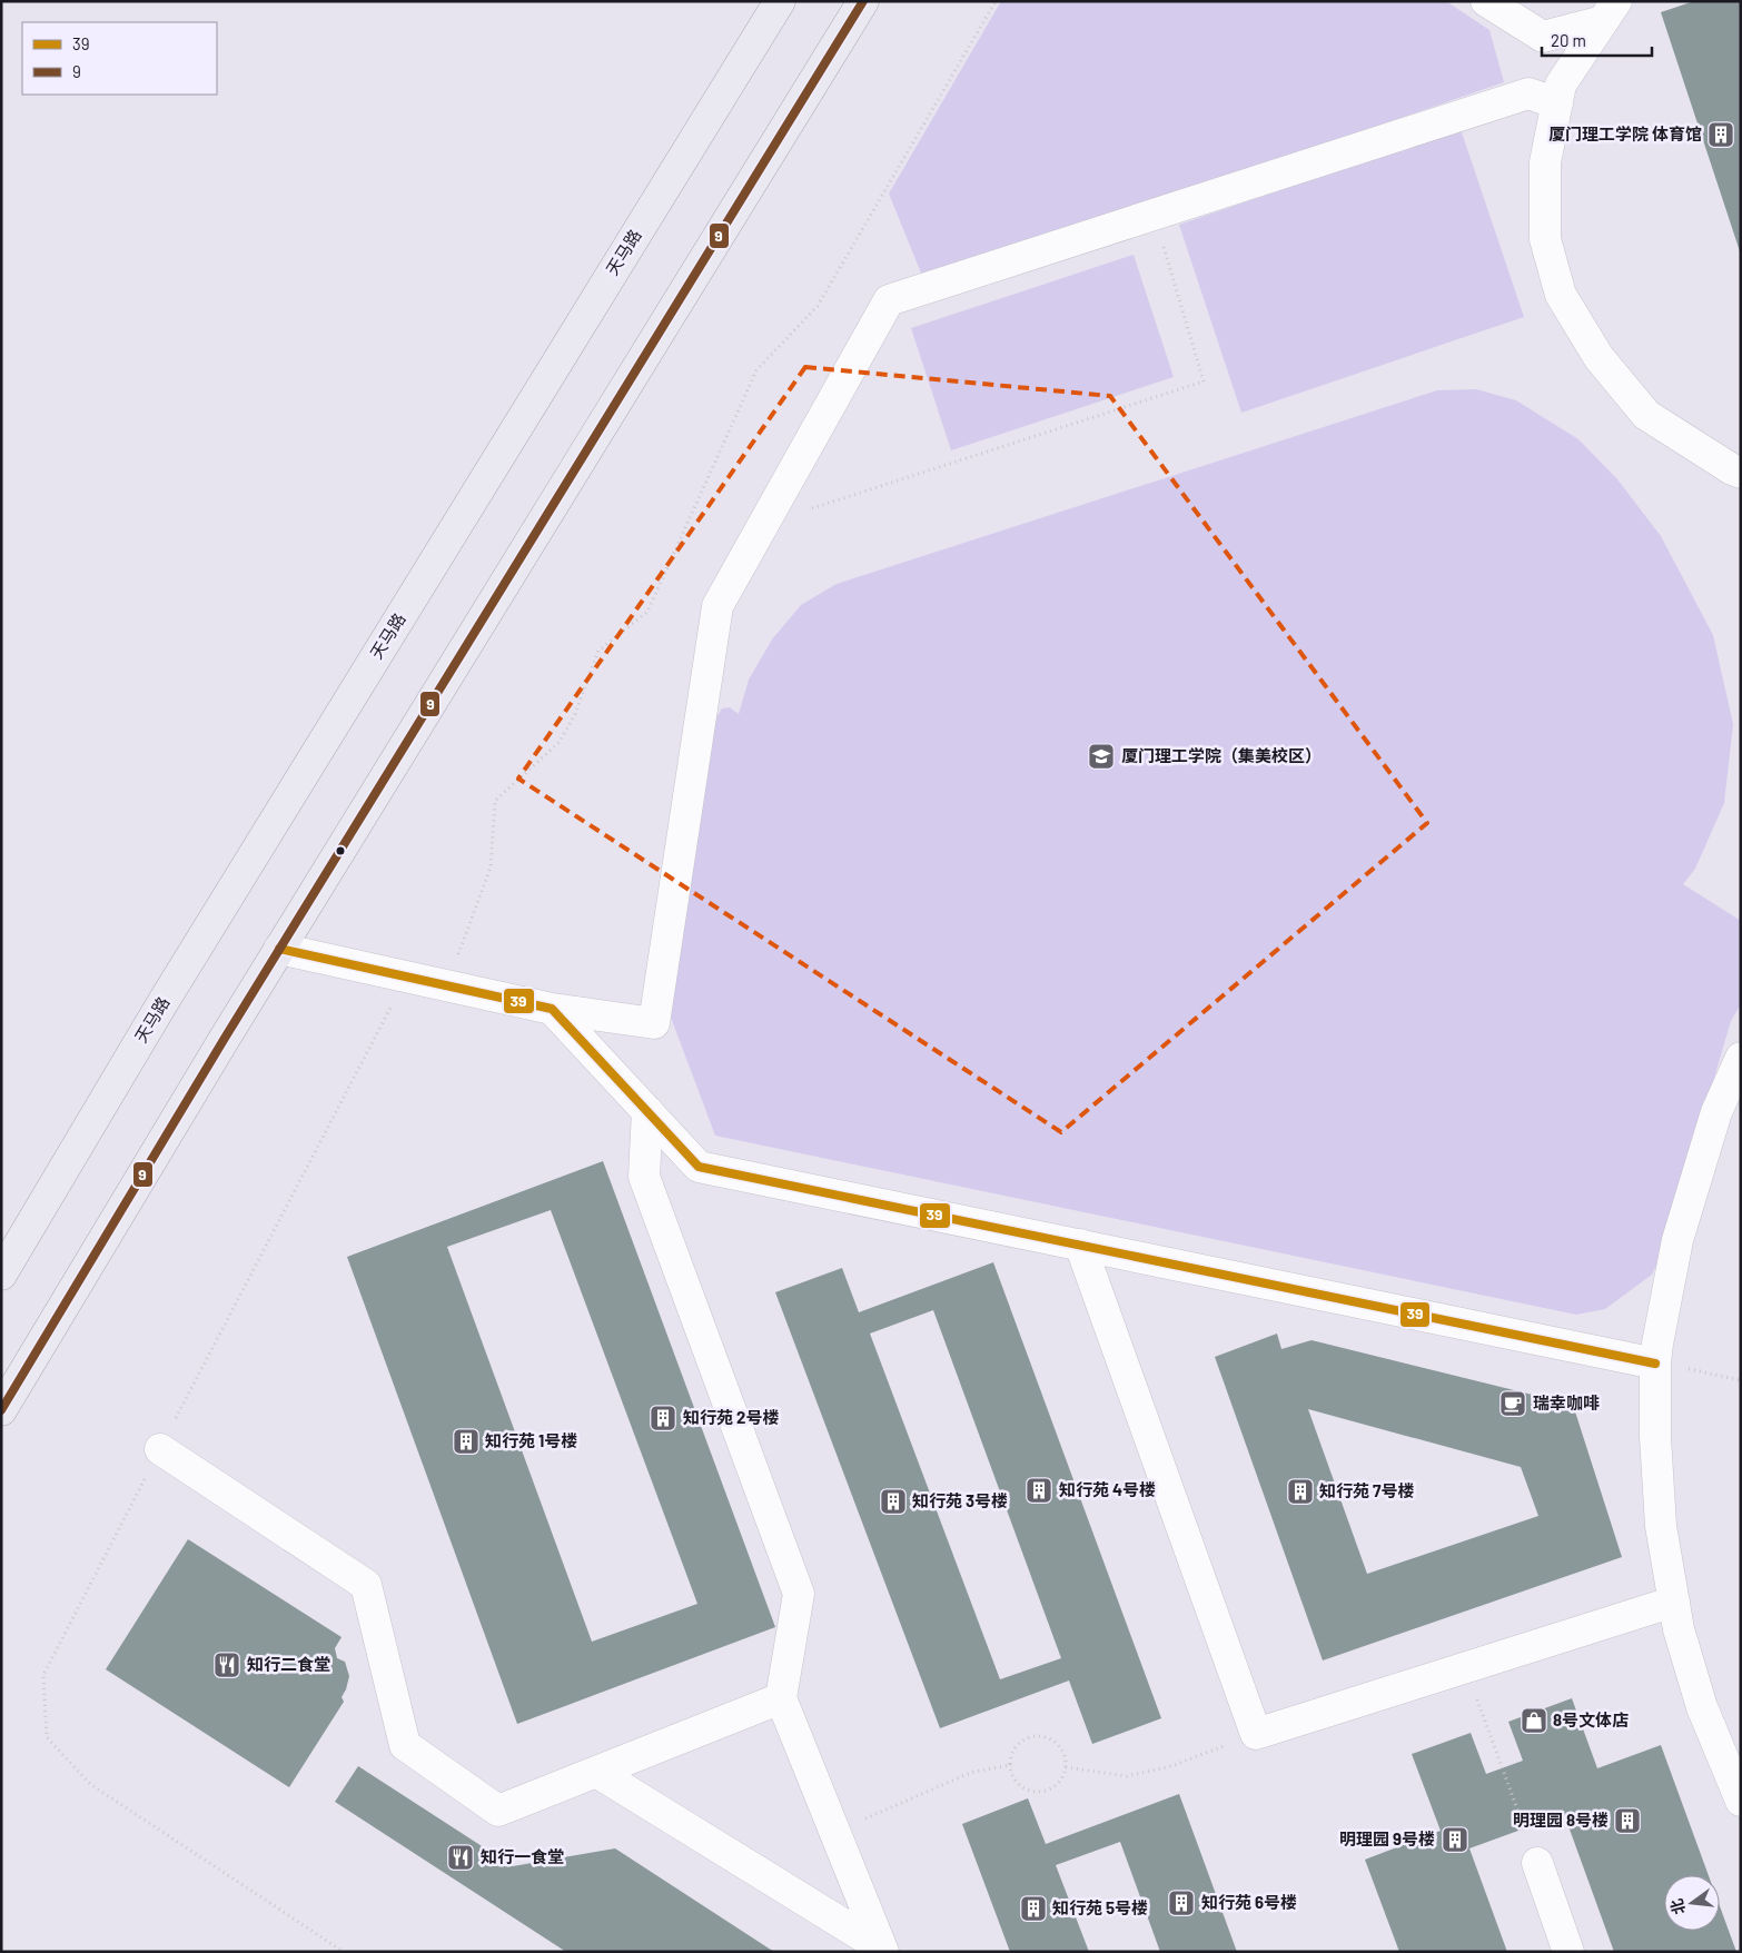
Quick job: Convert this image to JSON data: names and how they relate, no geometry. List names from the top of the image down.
{
  "streets": {
    "main road": ["天马路"]
  },
  "places": {
    "building": [
      "厦门理工学院 体育馆",
      "知行苑 2号楼",
      "知行苑 1号楼",
      "知行苑 4号楼",
      "知行苑 7号楼",
      "知行苑 3号楼",
      "明理园 8号楼",
      "明理园 9号楼",
      "知行苑 6号楼",
      "知行苑 5号楼"
    ],
    "school or university": ["厦门理工学院（集美校区）"],
    "cafe": ["瑞幸咖啡"],
    "restaurant": ["知行二食堂", "知行一食堂"],
    "shop": ["8号文体店"]
  },
  "lines": ["transit line 9", "transit line 39"],
  "legend": ["39", "9"],
  "scale_bar": "20 m",
  "north": "left"
}
